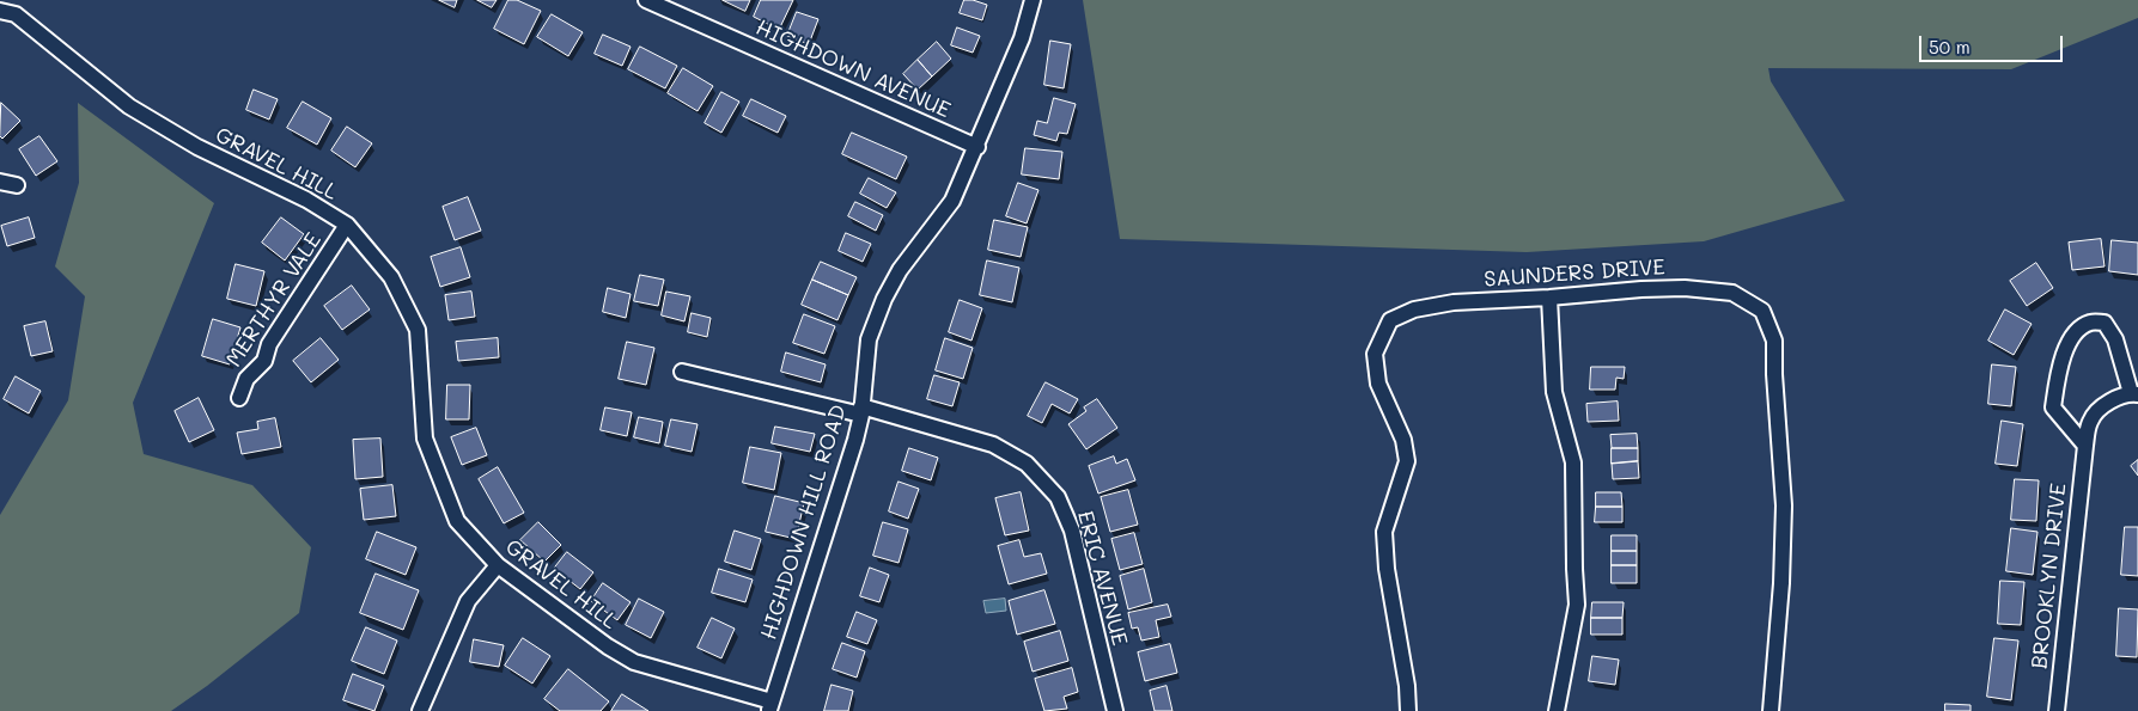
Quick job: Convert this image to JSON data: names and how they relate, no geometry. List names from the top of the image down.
{
  "streets": {
    "street": [
      "HIGHDOWN AVENUE",
      "GRAVEL HILL",
      "SAUNDERS DRIVE",
      "MERTHYR VALE",
      "HIGHDOWN HILL ROAD",
      "BROOKLYN DRIVE",
      "ERIC AVENUE"
    ]
  },
  "crossings": [
    ["HIGHDOWN AVENUE", "HIGHDOWN HILL ROAD"],
    ["GRAVEL HILL", "MERTHYR VALE"],
    ["GRAVEL HILL", "HIGHDOWN HILL ROAD"],
    ["HIGHDOWN HILL ROAD", "ERIC AVENUE"]
  ],
  "scale_bar": "50 m"
}
